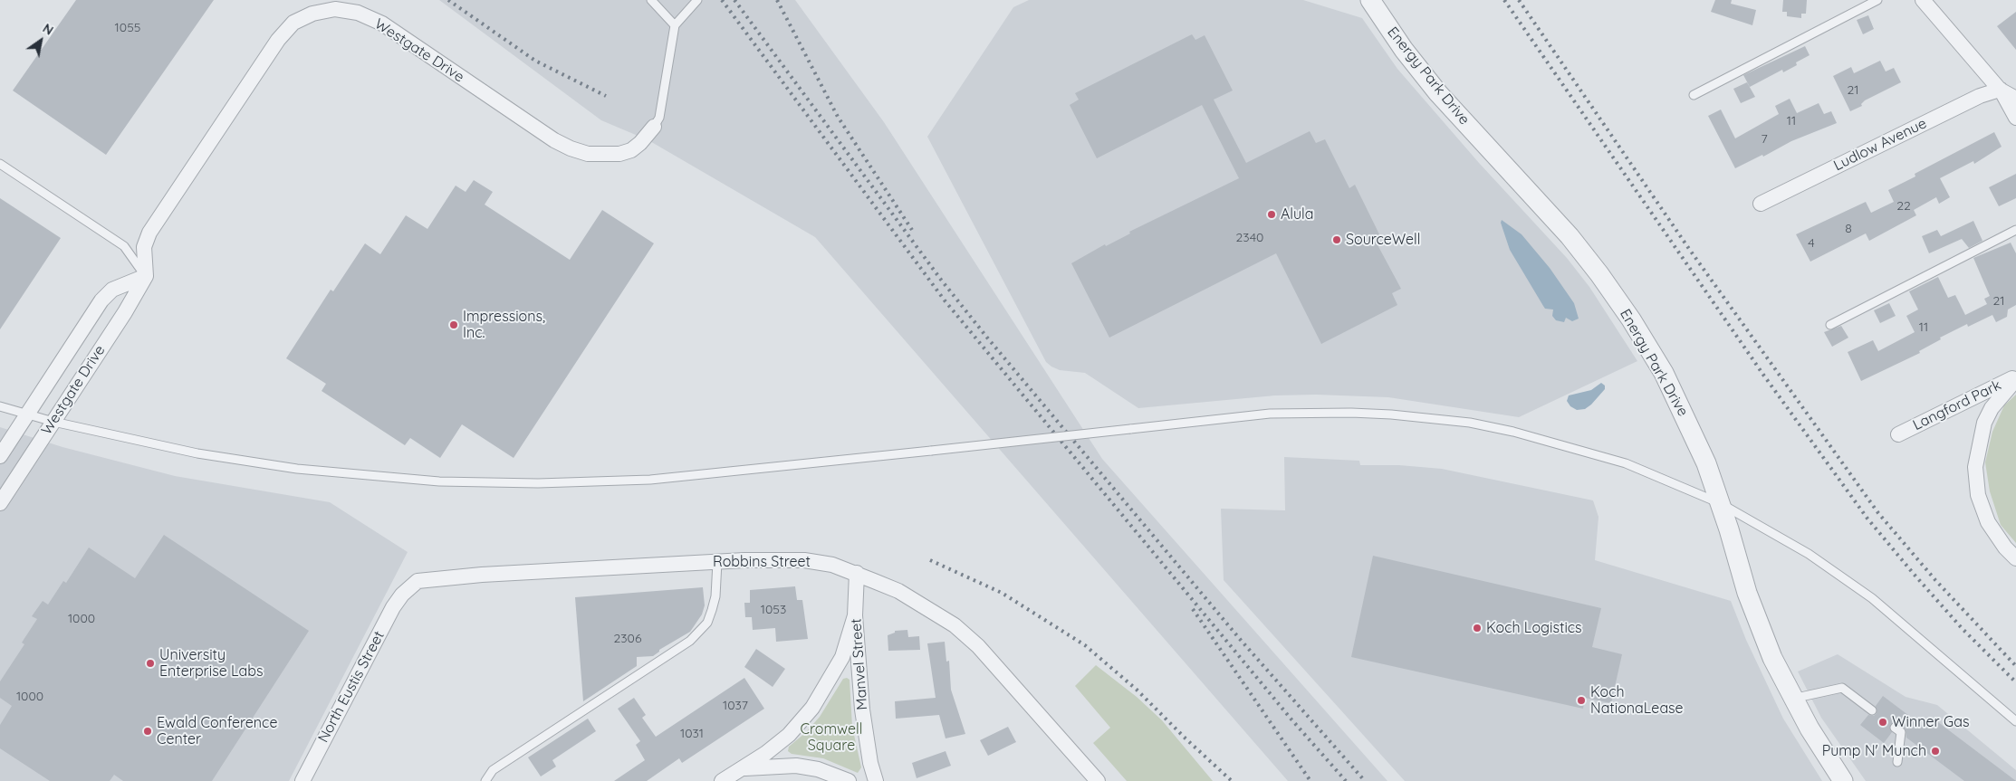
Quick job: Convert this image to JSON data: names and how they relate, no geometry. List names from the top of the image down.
{
  "streets": {
    "street": [
      "Westgate Drive",
      "Energy Park Drive",
      "Ludlow Avenue",
      "Langford Park",
      "Robbins Street",
      "Manvel Street",
      "North Eustis Street"
    ]
  },
  "crossings": [
    ["Robbins Street", "Manvel Street"],
    ["Robbins Street", "North Eustis Street"]
  ],
  "parks": ["Cromwell Square"],
  "places": [
    "Alula",
    "SourceWell",
    "Impressions, Inc.",
    "Koch Logistics",
    "University Enterprise Labs",
    "Koch NationaLease",
    "Winner Gas",
    "Ewald Conference Center",
    "Pump N' Munch"
  ],
  "house_numbers": [
    "1055",
    "21",
    "11",
    "7",
    "22",
    "8",
    "2340",
    "4",
    "21",
    "11",
    "1053",
    "1000",
    "2306",
    "1000",
    "1037",
    "1031"
  ],
  "north": "top right"
}
